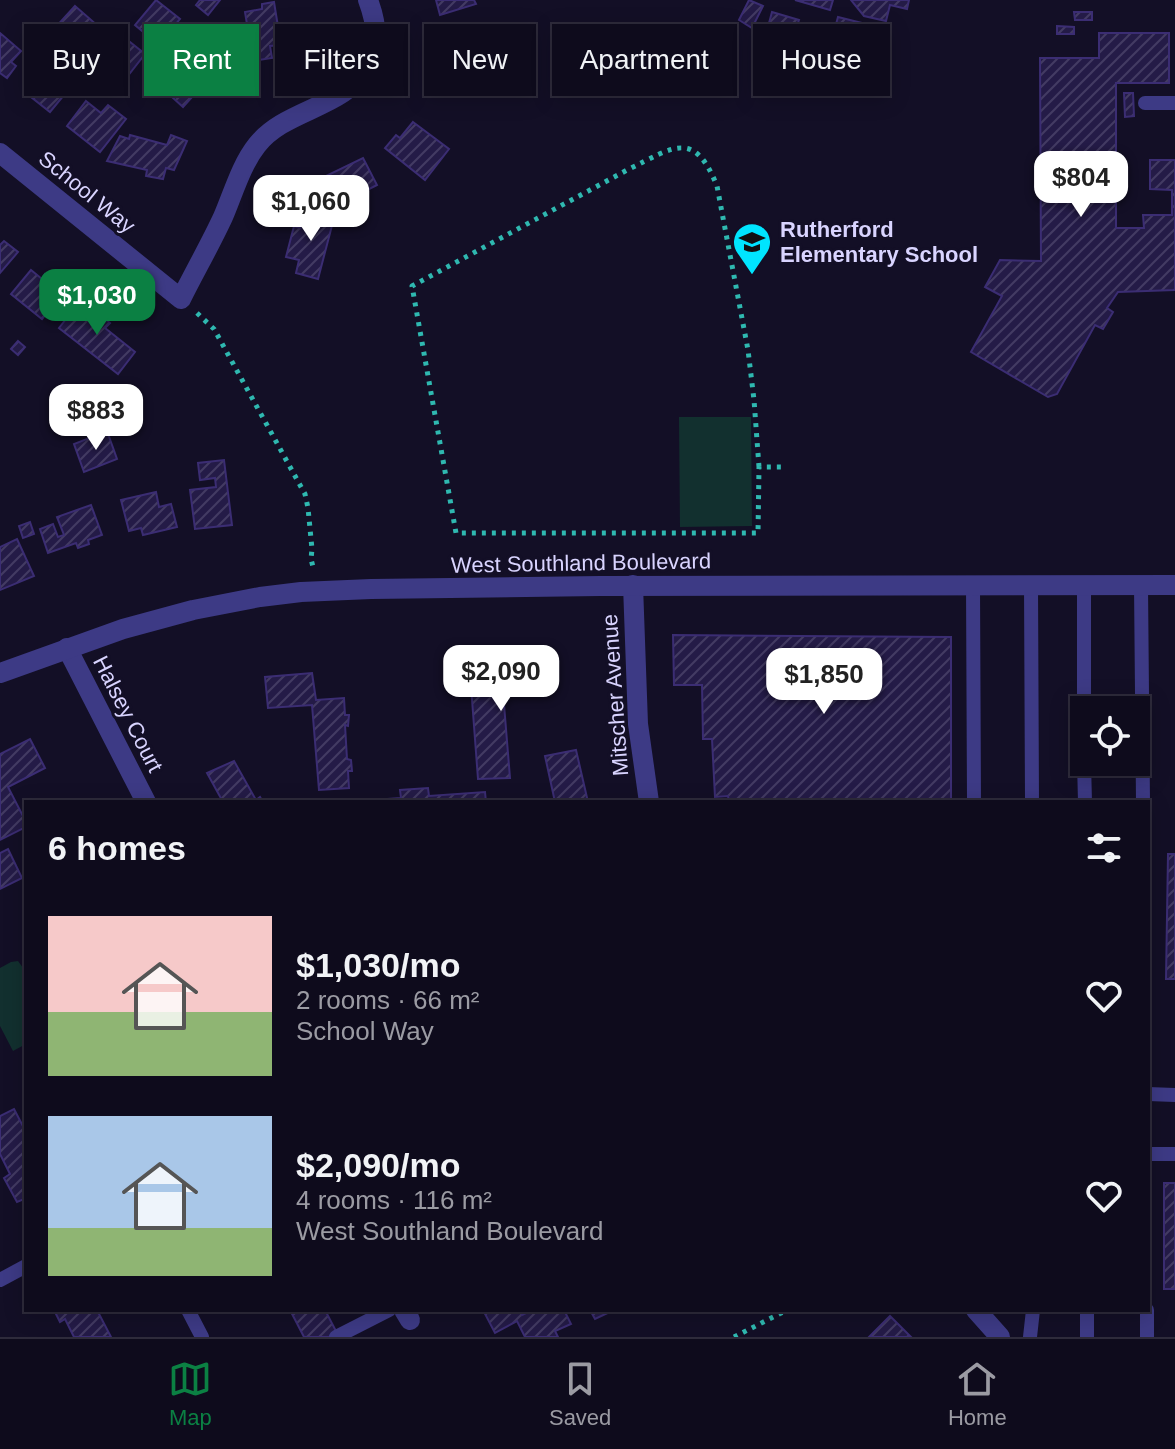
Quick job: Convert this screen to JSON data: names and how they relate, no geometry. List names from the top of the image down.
{
  "streets": {
    "street": [
      "School Way",
      "West Southland Boulevard",
      "Mitscher Avenue",
      "Halsey Court"
    ]
  },
  "crossings": [
    ["West Southland Boulevard", "Mitscher Avenue"],
    ["West Southland Boulevard", "Halsey Court"]
  ],
  "places": {
    "school or university": ["Rutherford Elementary School"]
  },
  "page": {
    "chip": [
      "Buy",
      "Rent",
      "Filters",
      "New",
      "Apartment",
      "House"
    ],
    "price": [
      "$804",
      "$1,060",
      "$1,030",
      "$883",
      "$2,090",
      "$1,850"
    ],
    "heading": "6 homes",
    "list": [
      {
        "name": "$1,030/mo",
        "note": "2 rooms · 66 m² · School Way"
      },
      {
        "name": "$2,090/mo",
        "note": "4 rooms · 116 m² · West Southland Boulevard"
      }
    ],
    "tabs": ["Map", "Saved", "Home"]
  }
}
